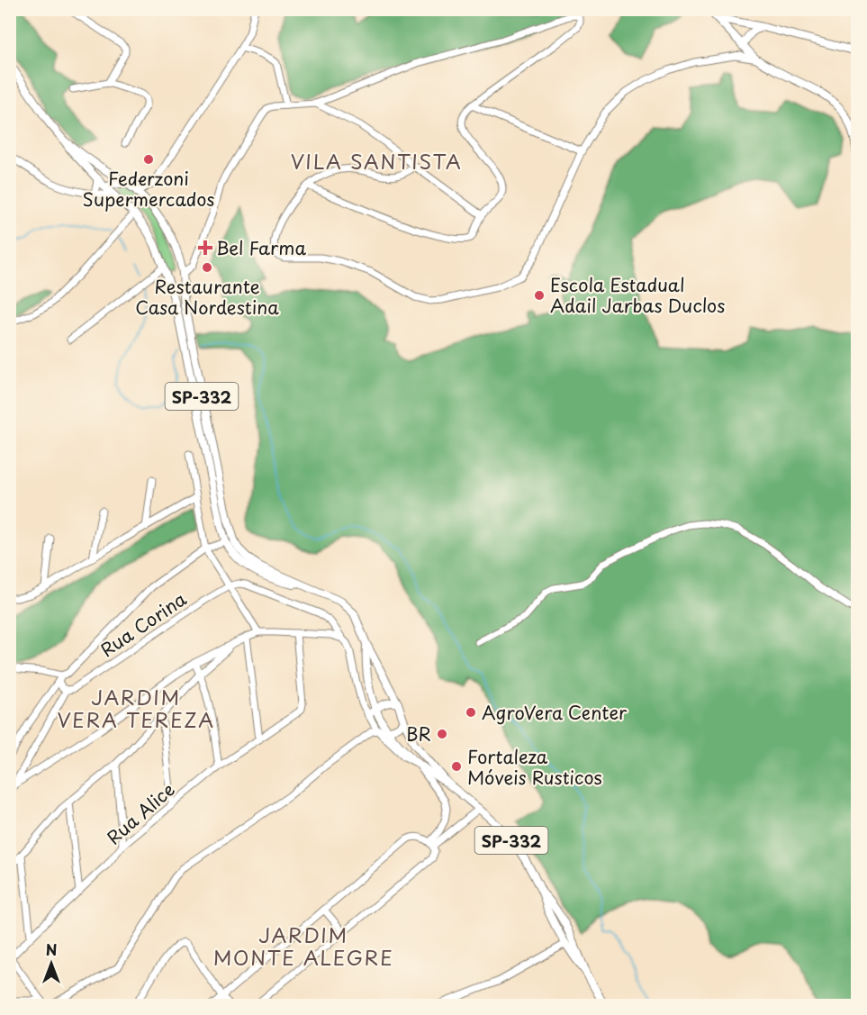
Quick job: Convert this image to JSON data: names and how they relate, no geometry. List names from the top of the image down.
{
  "streets": {
    "main road": ["SP-332"],
    "street": ["Rua Corina", "Rua Alice"]
  },
  "districts": ["VILA SANTISTA", "JARDIM VERA TEREZA", "JARDIM MONTE ALEGRE"],
  "places": {
    "other": [
      "Federzoni Supermercados",
      "Restaurante Casa Nordestina",
      "Escola Estadual Adail Jarbas Duclos",
      "AgroVera Center",
      "BR",
      "Fortaleza Móveis Rusticos"
    ],
    "health": ["Bel Farma"]
  },
  "north": "top"
}
